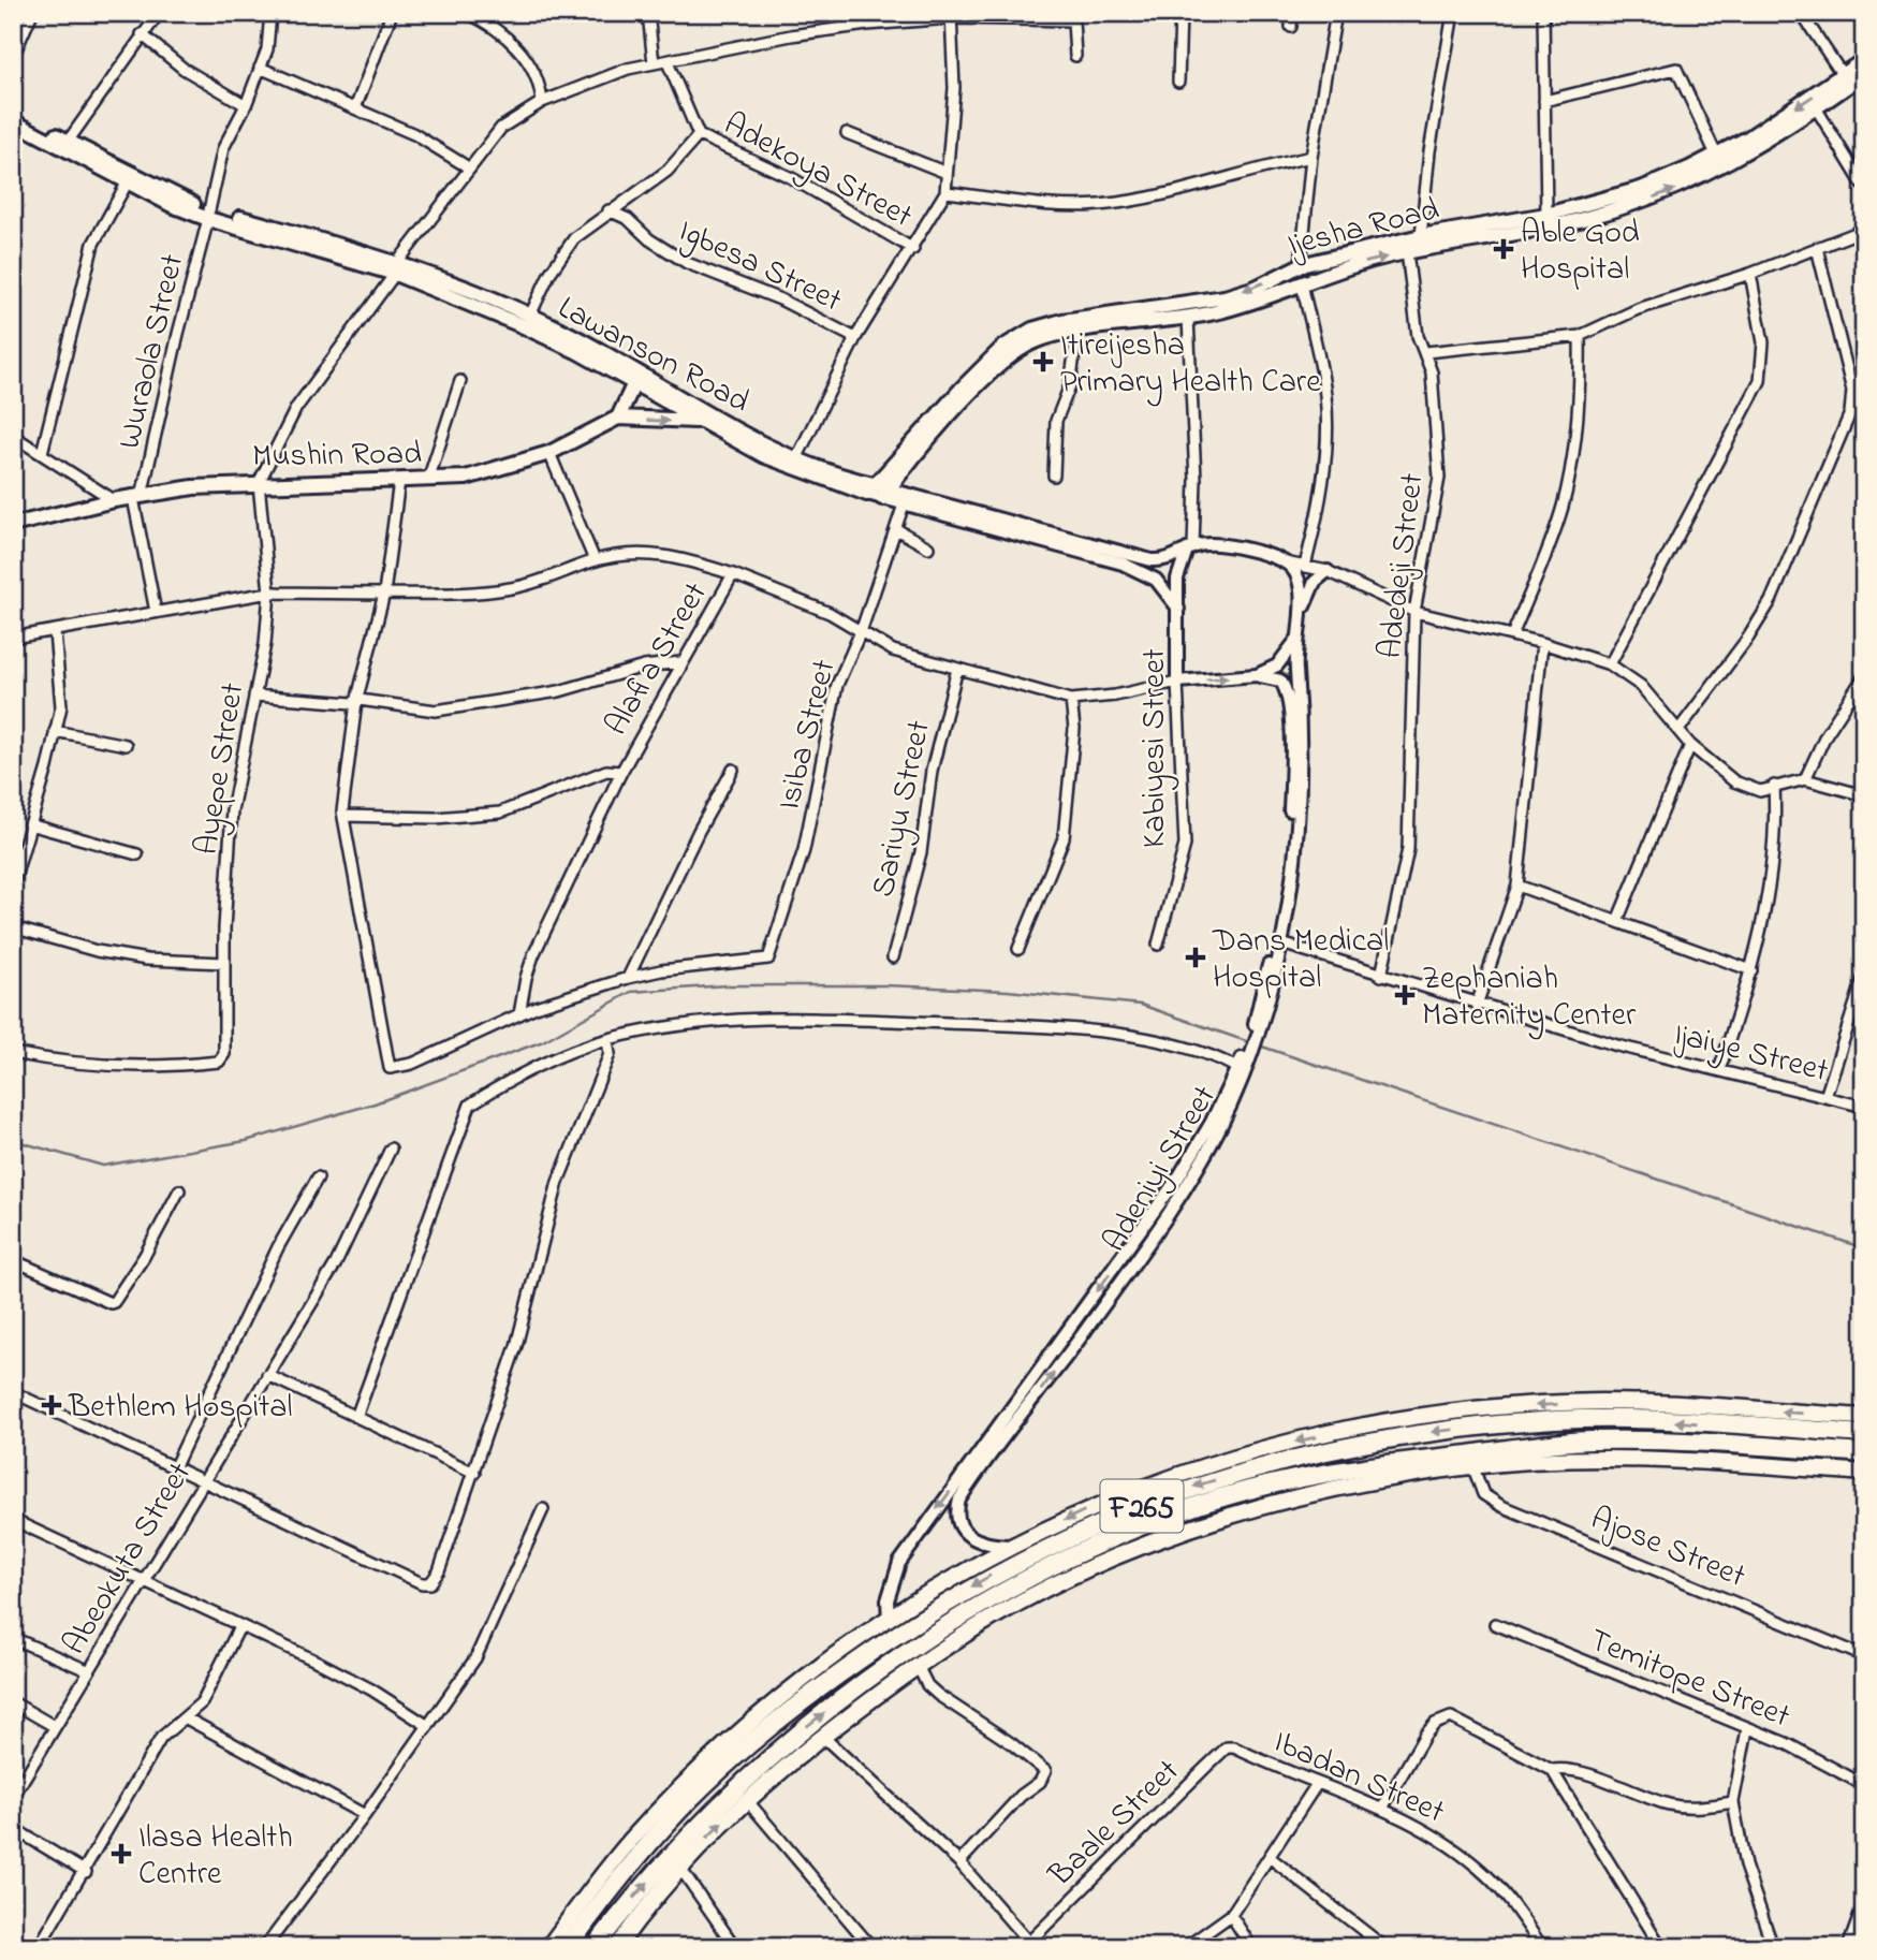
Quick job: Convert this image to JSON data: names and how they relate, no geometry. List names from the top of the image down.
{
  "streets": {
    "highway": ["F265"],
    "main road": ["Ijesha Road", "Lawanson Road", "Mushin Road"],
    "street": [
      "Adekoya Street",
      "Igbesa Street",
      "Wuraola Street",
      "Adedeji Street",
      "Alafia Street",
      "Isiba Street",
      "Kabiyesi Street",
      "Ayepe Street",
      "Sariyu Street",
      "Ijaiye Street",
      "Adeniyi Street",
      "Ajose Street",
      "Abeokuta Street",
      "Temitope Street",
      "Ibadan Street",
      "Baale Street"
    ]
  },
  "crossings": [
    ["Ijesha Road", "Lawanson Road"],
    ["Ijesha Road", "Adedeji Street"],
    ["Wuraola Street", "Lawanson Road"],
    ["Wuraola Street", "Mushin Road"],
    ["Lawanson Road", "Kabiyesi Street"],
    ["Lawanson Road", "Adeniyi Street"],
    ["Mushin Road", "Ayepe Street"],
    ["Adedeji Street", "Ijaiye Street"],
    ["Alafia Street", "Ayepe Street"],
    ["Kabiyesi Street", "Adeniyi Street"],
    ["Ijaiye Street", "Adeniyi Street"],
    ["Ibadan Street", "Baale Street"]
  ],
  "places": {
    "health": [
      "Able God Hospital",
      "Itireijesha Primary Health Care",
      "Dans Medical Hospital",
      "Zephaniah Maternity Center",
      "Bethlem Hospital",
      "Ilasa Health Centre"
    ]
  }
}
